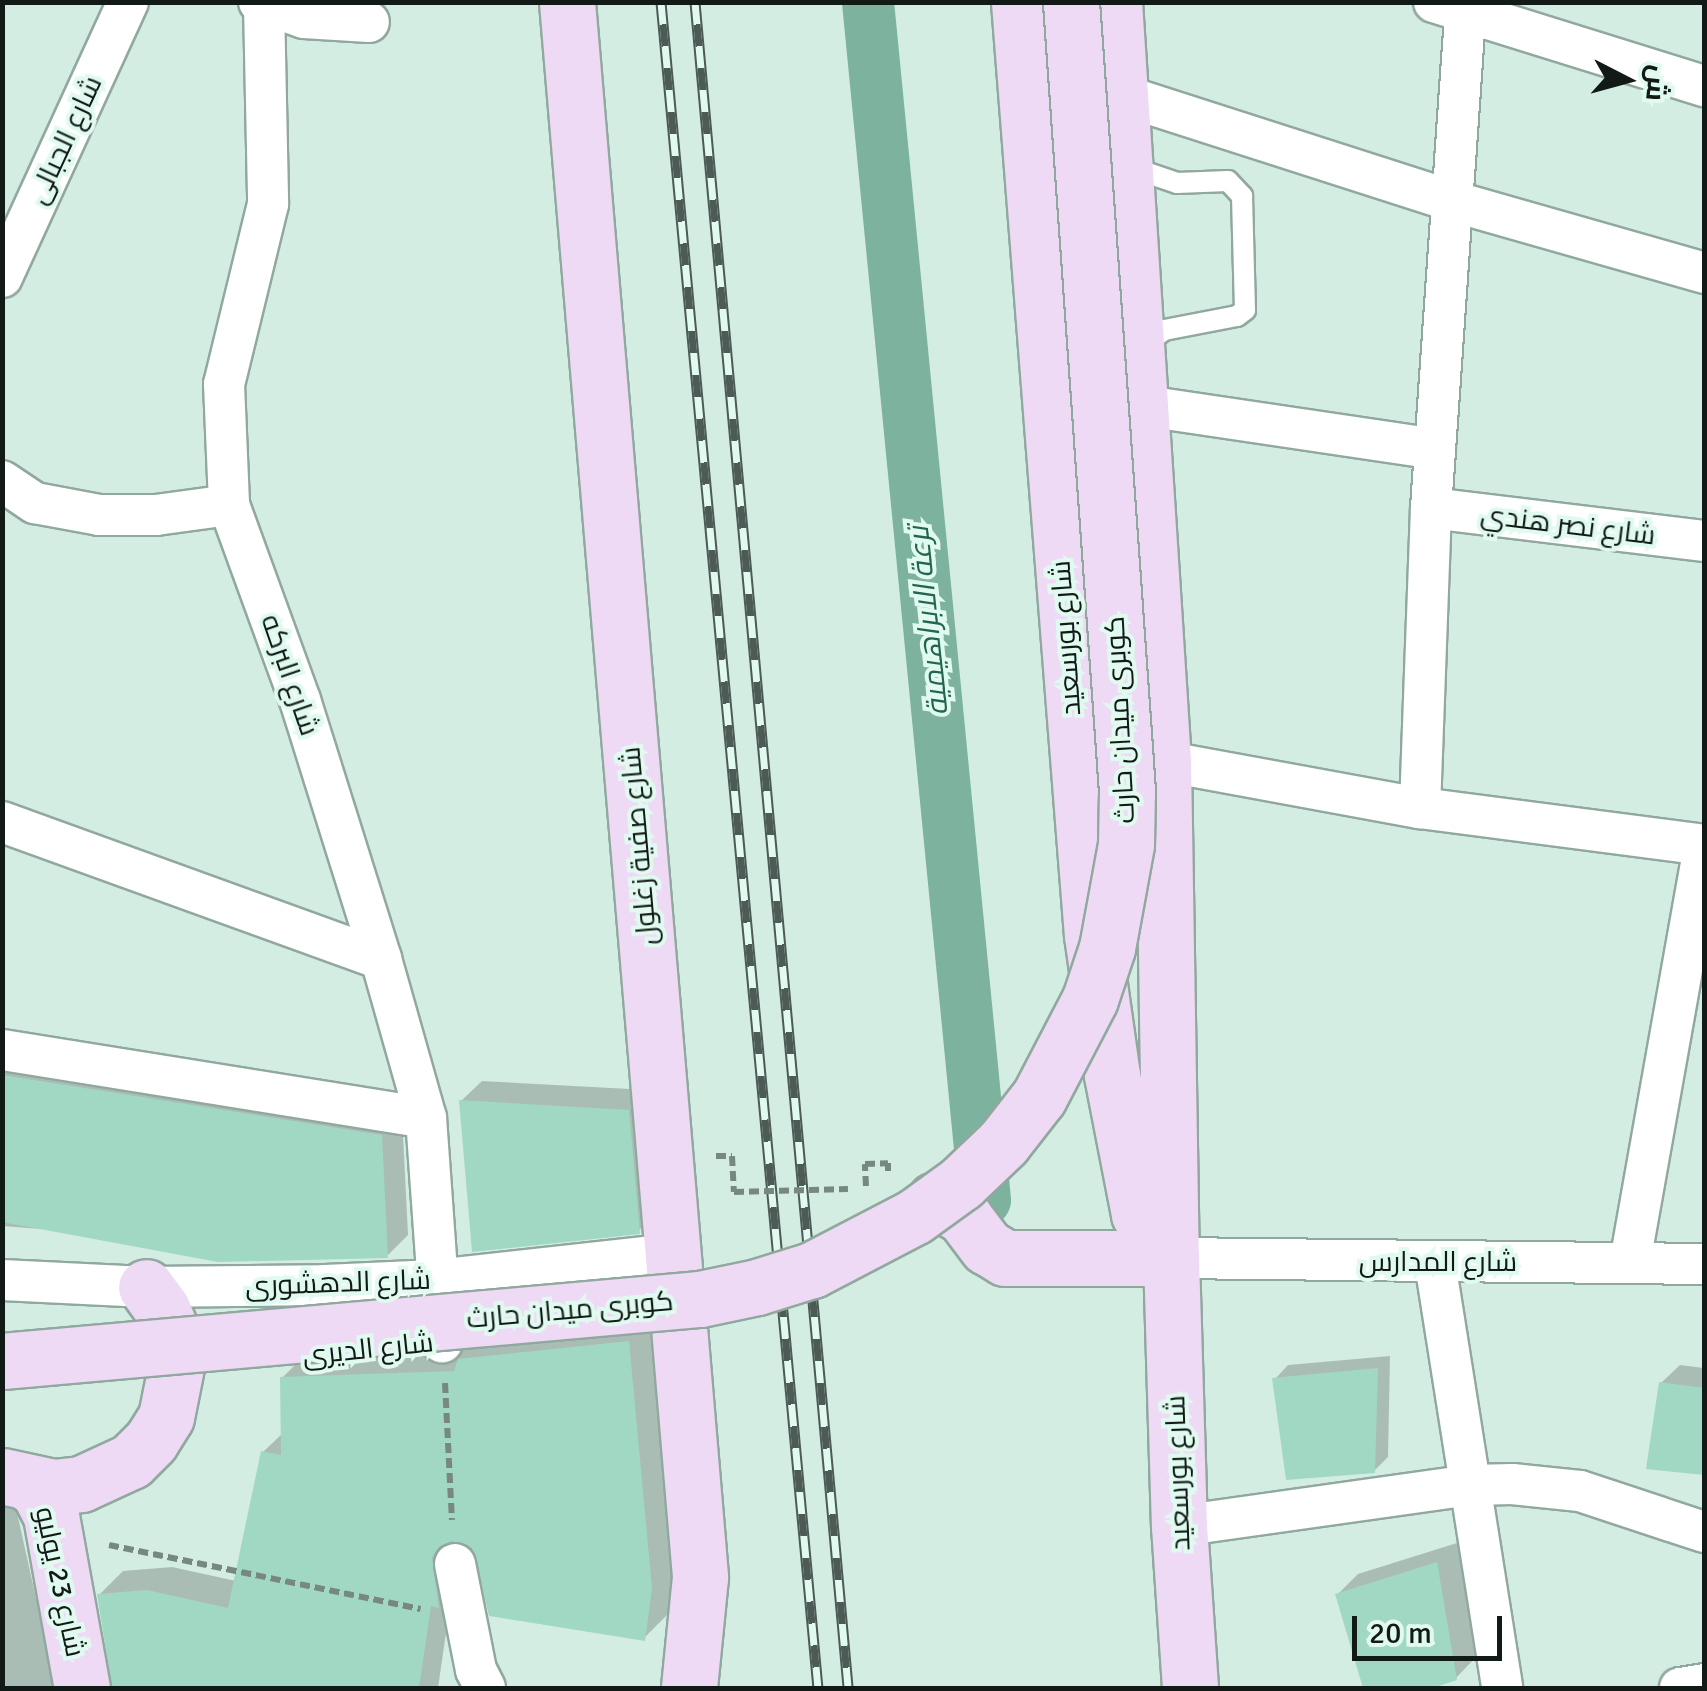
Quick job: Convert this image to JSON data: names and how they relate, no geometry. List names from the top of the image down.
{
  "streets": {
    "main road": [
      "شارع بورسعيد",
      "كوبرى ميدان حارث",
      "شارع صفية زغلول",
      "شارع 23 يوليو"
    ],
    "street": [
      "شارع الجبالى",
      "شارع نصر هندي",
      "شارع البركه",
      "شارع المدارس",
      "شارع الدهشورى",
      "شارع الديرى"
    ]
  },
  "crossings": [
    ["شارع بورسعيد", "شارع المدارس"],
    ["شارع البركه", "شارع الدهشورى"],
    ["شارع البركه", "شارع الديرى"],
    ["شارع صفية زغلول", "شارع الدهشورى"],
    ["شارع صفية زغلول", "شارع الديرى"]
  ],
  "water": ["ترعة الابراهيمية"],
  "scale_bar": "20 m",
  "north": "right"
}
